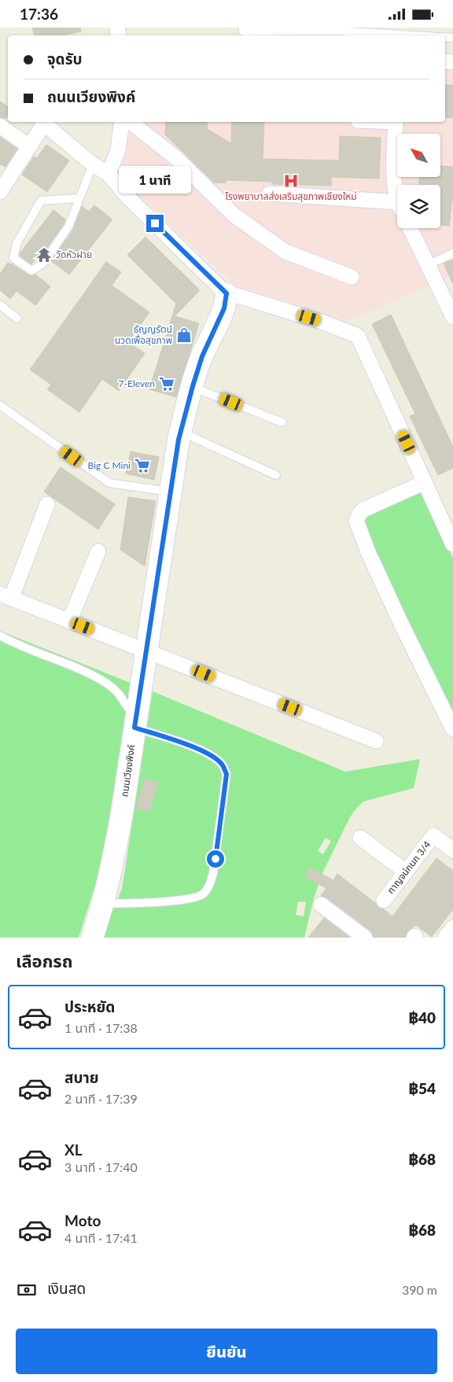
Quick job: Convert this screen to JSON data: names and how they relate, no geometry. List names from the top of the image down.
{
  "streets": {
    "street": ["ถนนเวียงพิงค์", "กาญจน์กนก 3/4"]
  },
  "places": {
    "hospital": ["โรงพยาบาลส่งเสริมสุขภาพเชียงใหม่"],
    "temple": ["วัดหัวฝาย"],
    "shop": ["ธัญญรัตน์ นวดเพื่อสุขภาพ"],
    "supermarket": ["7-Eleven", "Big C Mini"]
  },
  "north": "top left",
  "page": {
    "status": "17:36",
    "banner": ["จุดรับ", "ถนนเวียงพิงค์"],
    "bubble": "1 นาที",
    "heading": "เลือกรถ",
    "list": [
      {
        "name": "ประหยัด",
        "note": "1 นาที · 17:38",
        "value": "฿40"
      },
      {
        "name": "สบาย",
        "note": "2 นาที · 17:39",
        "value": "฿54"
      },
      {
        "name": "XL",
        "note": "3 นาที · 17:40",
        "value": "฿68"
      },
      {
        "name": "Moto",
        "note": "4 นาที · 17:41",
        "value": "฿68"
      }
    ],
    "pay": ["เงินสด", "390 m"],
    "buttons": "ยืนยัน"
  }
}
